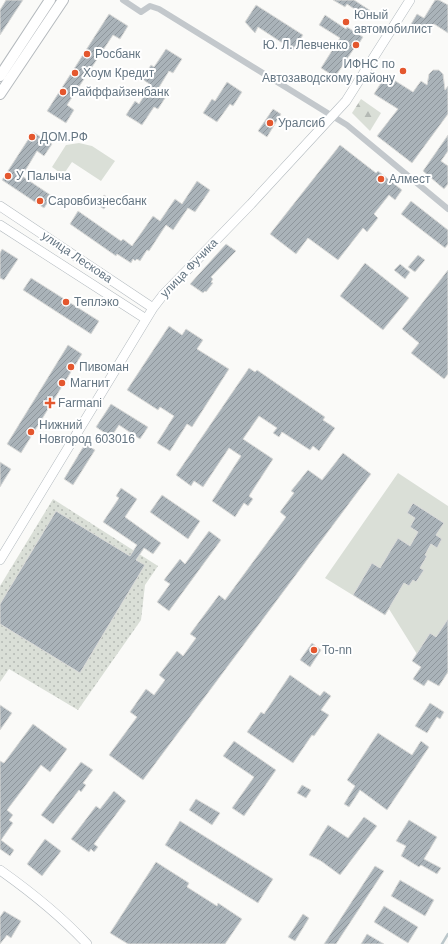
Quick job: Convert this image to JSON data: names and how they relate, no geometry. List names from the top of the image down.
{
  "streets": {
    "street": ["улица Лескова", "улица Фучика"]
  },
  "crossings": [
    ["улица Лескова", "улица Фучика"]
  ],
  "places": {
    "other": [
      "Юный автомобилист",
      "Ю. Л. Левченко",
      "Росбанк",
      "ИФНС по Автозаводскому району",
      "Хоум Кредит",
      "Райффайзенбанк",
      "Уралсиб",
      "ДОМ.РФ",
      "У Палыча",
      "Алмест",
      "Саровбизнесбанк",
      "Теплэко",
      "Пивоман",
      "Магнит",
      "Нижний Новгород 603016",
      "To-nn"
    ],
    "health": ["Farmani"]
  }
}
